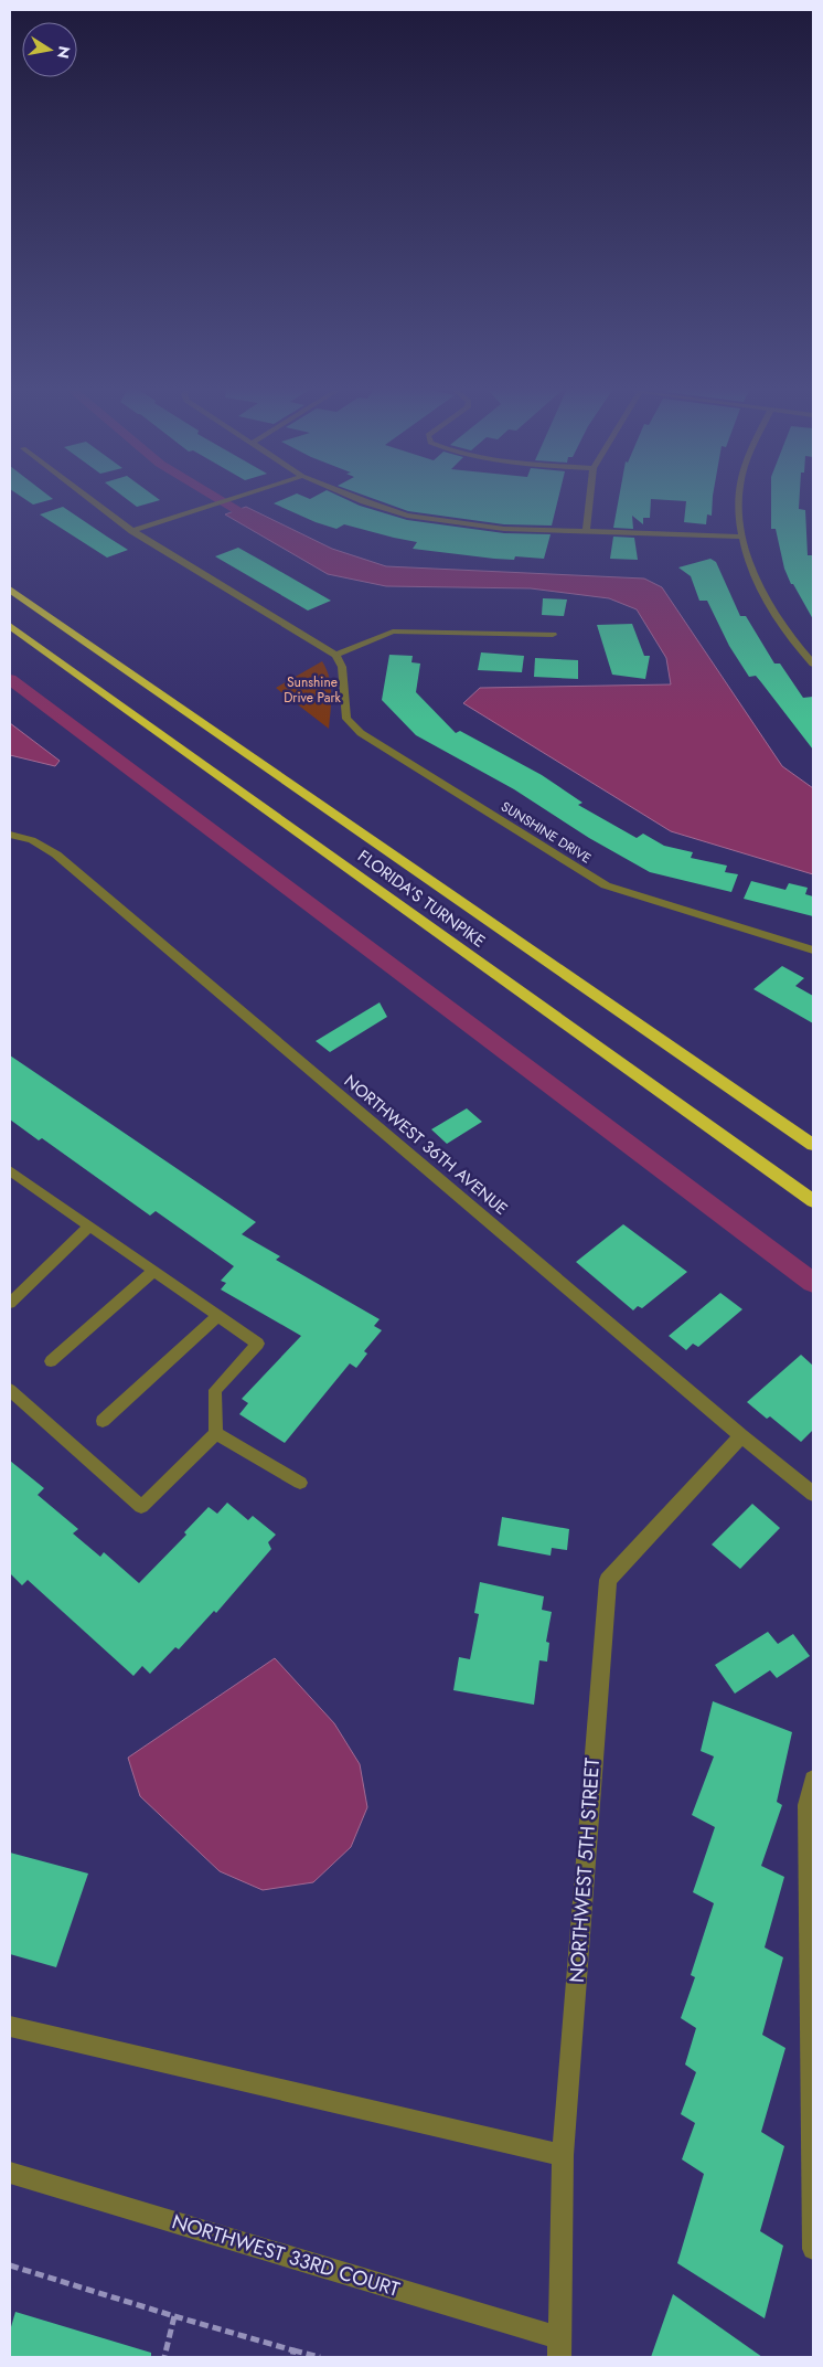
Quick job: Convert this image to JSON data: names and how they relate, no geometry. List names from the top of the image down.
{
  "streets": {
    "highway": ["FLORIDA'S TURNPIKE"],
    "street": [
      "SUNSHINE DRIVE",
      "NORTHWEST 36TH AVENUE",
      "NORTHWEST 5TH STREET",
      "NORTHWEST 33RD COURT"
    ]
  },
  "crossings": [
    ["NORTHWEST 36TH AVENUE", "NORTHWEST 5TH STREET"],
    ["NORTHWEST 5TH STREET", "NORTHWEST 33RD COURT"]
  ],
  "parks": ["Sunshine Drive Park"],
  "north": "right"
}
